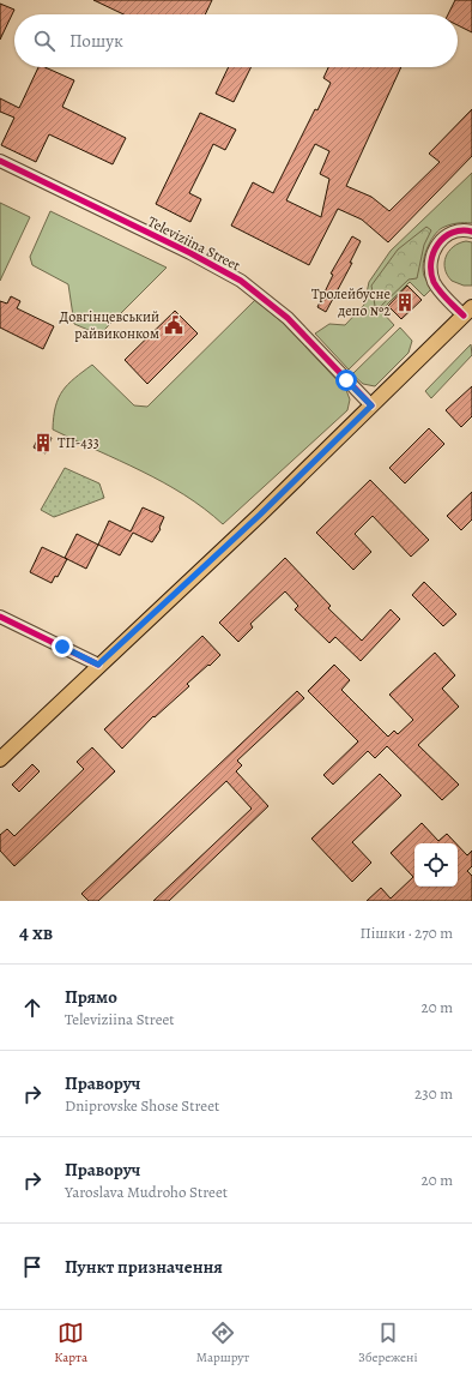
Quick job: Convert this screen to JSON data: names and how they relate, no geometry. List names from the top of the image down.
{
  "streets": {
    "street": ["Televiziina Street"]
  },
  "places": {
    "building": ["Тролейбусне депо №2", "ТП-433"],
    "public building": ["Довгінцевський райвиконком"]
  },
  "page": {
    "search": "Пошук",
    "heading": ["4 хв", "Пішки · 270 m"],
    "list": [
      ["Прямо", "Televiziina Street", "20 m"],
      ["Праворуч", "Dniprovske Shose Street", "230 m"],
      ["Праворуч", "Yaroslava Mudroho Street", "20 m"],
      "Пункт призначення"
    ],
    "nav": ["Карта", "Маршрут", "Збережені"]
  }
}
